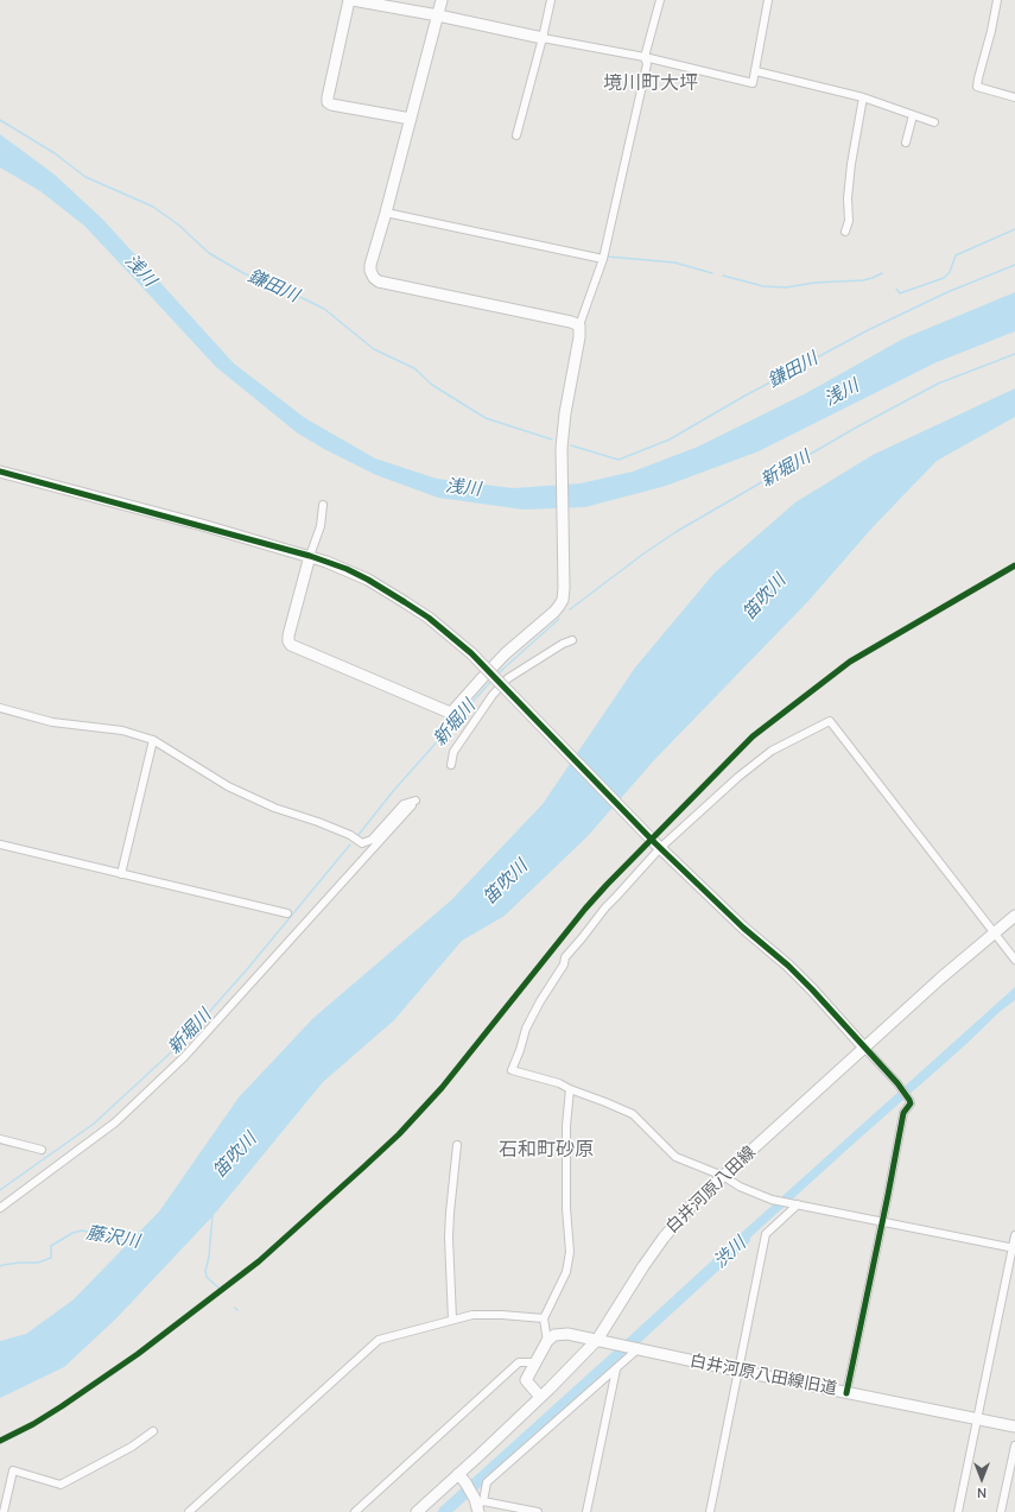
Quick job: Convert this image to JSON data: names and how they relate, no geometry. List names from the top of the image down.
{
  "streets": {
    "street": ["白井河原八田線", "白井河原八田線旧道"]
  },
  "crossings": [
    ["白井河原八田線", "白井河原八田線旧道"]
  ],
  "districts": ["境川町大坪", "石和町砂原"],
  "water": [
    "浅川",
    "鎌田川",
    "新堀川",
    "笛吹川",
    "藤沢川",
    "渋川"
  ],
  "north": "bottom"
}
